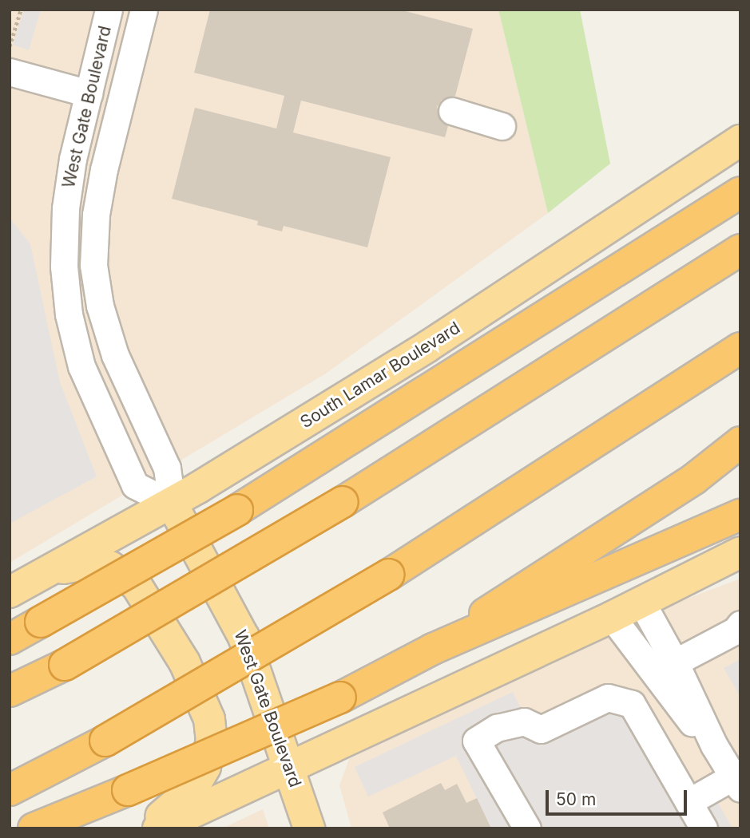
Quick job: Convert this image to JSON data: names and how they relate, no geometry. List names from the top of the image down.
{
  "streets": {
    "main road": ["West Gate Boulevard", "South Lamar Boulevard"]
  },
  "crossings": [
    ["West Gate Boulevard", "South Lamar Boulevard"]
  ],
  "scale_bar": "50 m"
}
